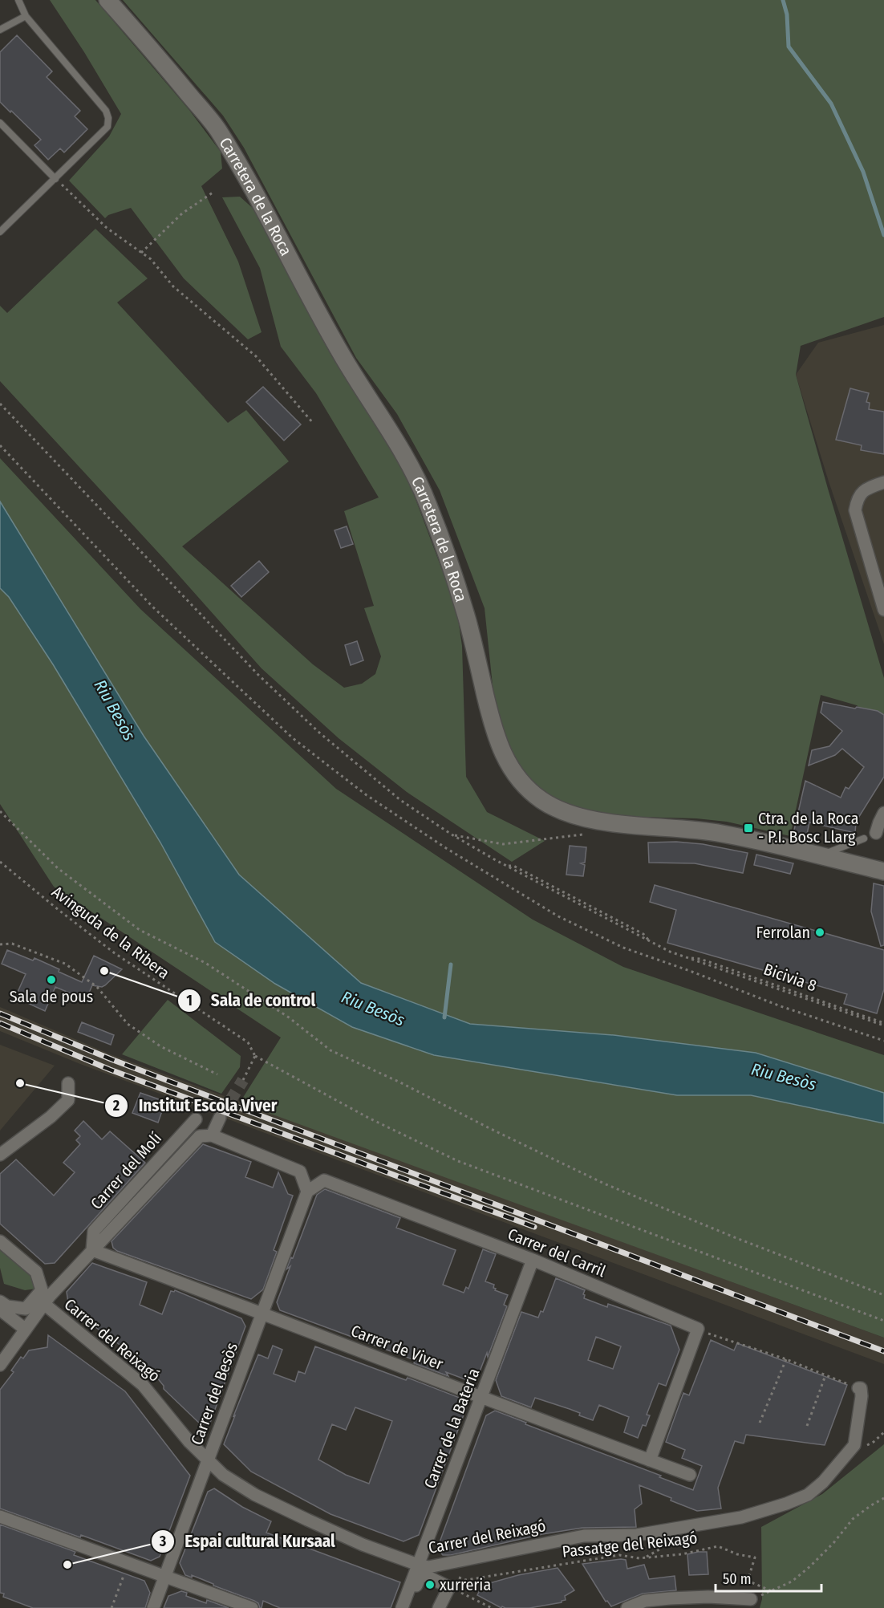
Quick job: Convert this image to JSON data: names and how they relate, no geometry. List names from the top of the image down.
{
  "streets": {
    "street": [
      "Carretera de la Roca",
      "Carrer del Molí",
      "Carrer del Carril",
      "Carrer del Reixagó",
      "Carrer de Viver",
      "Carrer del Besòs",
      "Carrer de la Bateria"
    ],
    "path": ["Avinguda de la Ribera", "Passatge del Reixagó"]
  },
  "crossings": [
    ["Carrer del Molí", "Carrer del Reixagó"],
    ["Carrer del Molí", "Carrer de Viver"],
    ["Carrer del Carril", "Carrer del Besòs"],
    ["Carrer del Carril", "Carrer de la Bateria"],
    ["Carrer del Reixagó", "Carrer del Besòs"],
    ["Carrer del Reixagó", "Carrer de la Bateria"],
    ["Carrer de Viver", "Carrer del Besòs"],
    ["Carrer de Viver", "Carrer de la Bateria"]
  ],
  "water": ["Riu Besòs"],
  "places": {
    "transit": ["Ctra. de la Roca - P.I. Bosc Llarg"],
    "other": [
      "Ferrolan",
      "Sala de control",
      "Sala de pous",
      "Institut Escola Viver",
      "Espai cultural Kursaal",
      "xurreria"
    ]
  },
  "scale_bar": "50 m"
}
